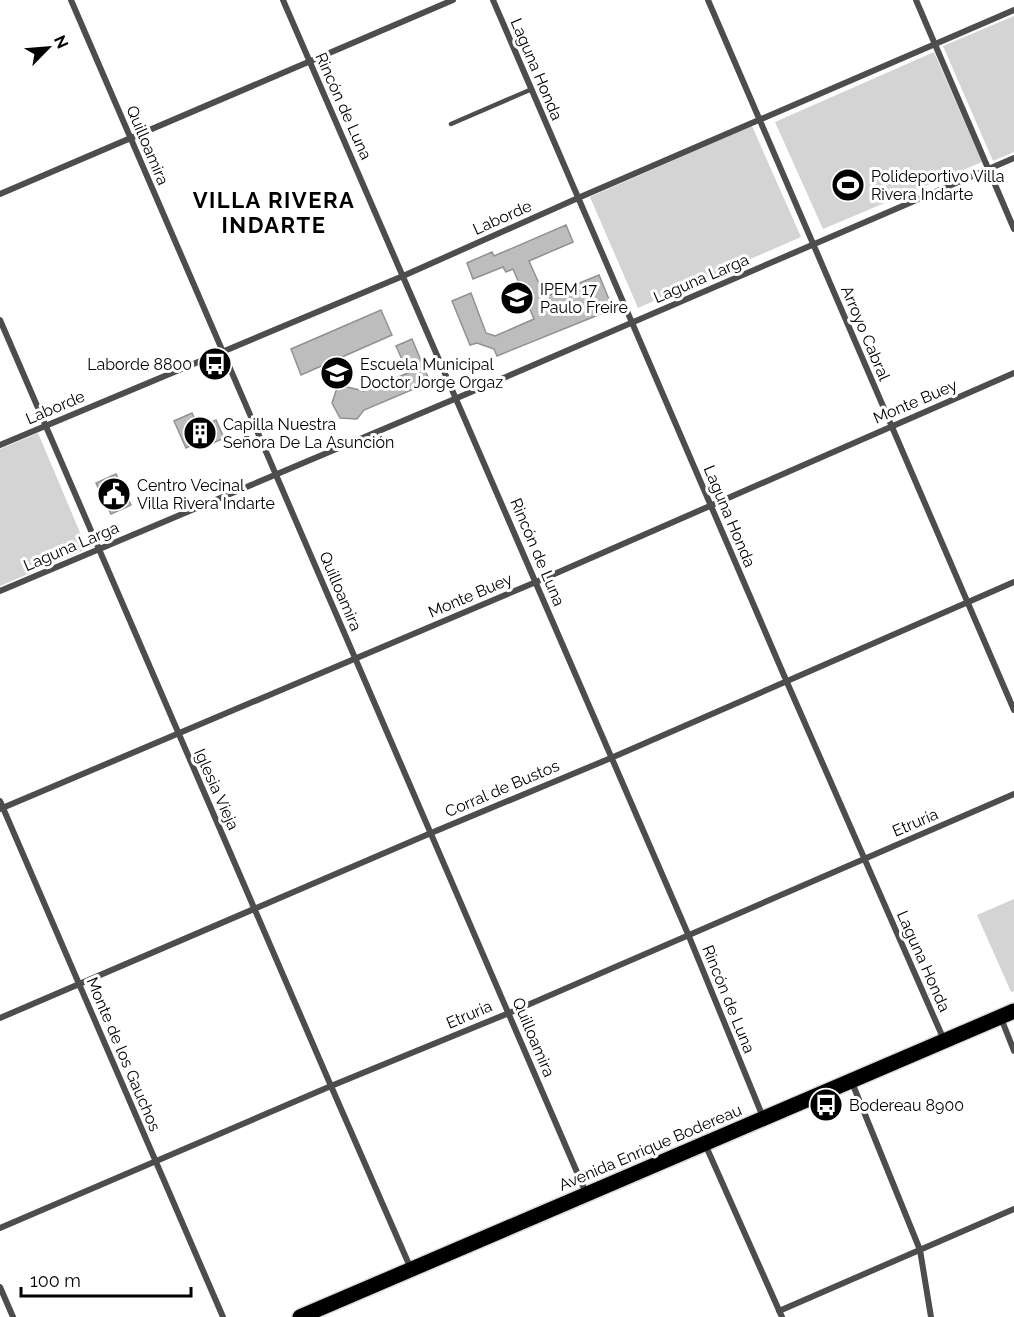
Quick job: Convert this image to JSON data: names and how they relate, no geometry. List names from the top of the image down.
{
  "streets": {
    "main road": ["Avenida Enrique Bodereau"],
    "street": [
      "Laguna Honda",
      "Rincón de Luna",
      "Quilloamira",
      "Laborde",
      "Laguna Larga",
      "Arroyo Cabral",
      "Monte Buey",
      "Corral de Bustos",
      "Iglesia Vieja",
      "Etruria",
      "Monte de los Gauchos"
    ]
  },
  "crossings": [
    ["Laguna Honda", "Laborde"],
    ["Laguna Honda", "Laguna Larga"],
    ["Laguna Honda", "Monte Buey"],
    ["Laguna Honda", "Corral de Bustos"],
    ["Laguna Honda", "Etruria"],
    ["Laguna Honda", "Avenida Enrique Bodereau"],
    ["Rincón de Luna", "Laborde"],
    ["Rincón de Luna", "Laguna Larga"],
    ["Rincón de Luna", "Monte Buey"],
    ["Rincón de Luna", "Corral de Bustos"],
    ["Rincón de Luna", "Etruria"],
    ["Rincón de Luna", "Avenida Enrique Bodereau"],
    ["Quilloamira", "Laborde"],
    ["Quilloamira", "Laguna Larga"],
    ["Quilloamira", "Monte Buey"],
    ["Quilloamira", "Corral de Bustos"],
    ["Quilloamira", "Etruria"],
    ["Quilloamira", "Avenida Enrique Bodereau"],
    ["Laborde", "Arroyo Cabral"],
    ["Laborde", "Iglesia Vieja"],
    ["Laguna Larga", "Arroyo Cabral"],
    ["Laguna Larga", "Iglesia Vieja"],
    ["Arroyo Cabral", "Monte Buey"],
    ["Arroyo Cabral", "Corral de Bustos"],
    ["Monte Buey", "Iglesia Vieja"],
    ["Monte Buey", "Monte de los Gauchos"],
    ["Corral de Bustos", "Iglesia Vieja"],
    ["Corral de Bustos", "Monte de los Gauchos"],
    ["Iglesia Vieja", "Etruria"],
    ["Iglesia Vieja", "Avenida Enrique Bodereau"],
    ["Etruria", "Monte de los Gauchos"]
  ],
  "districts": ["VILLA RIVERA INDARTE"],
  "places": {
    "sports": ["Polideportivo Villa Rivera Indarte"],
    "school or university": ["IPEM 17 Paulo Freire", "Escuela Municipal Doctor Jorge Orgaz"],
    "bus stop": ["Laborde 8800", "Bodereau 8900"],
    "building": ["Capilla Nuestra Señora De La Asunción"],
    "public building": ["Centro Vecinal Villa Rivera Indarte"]
  },
  "scale_bar": "100 m",
  "north": "top right"
}
